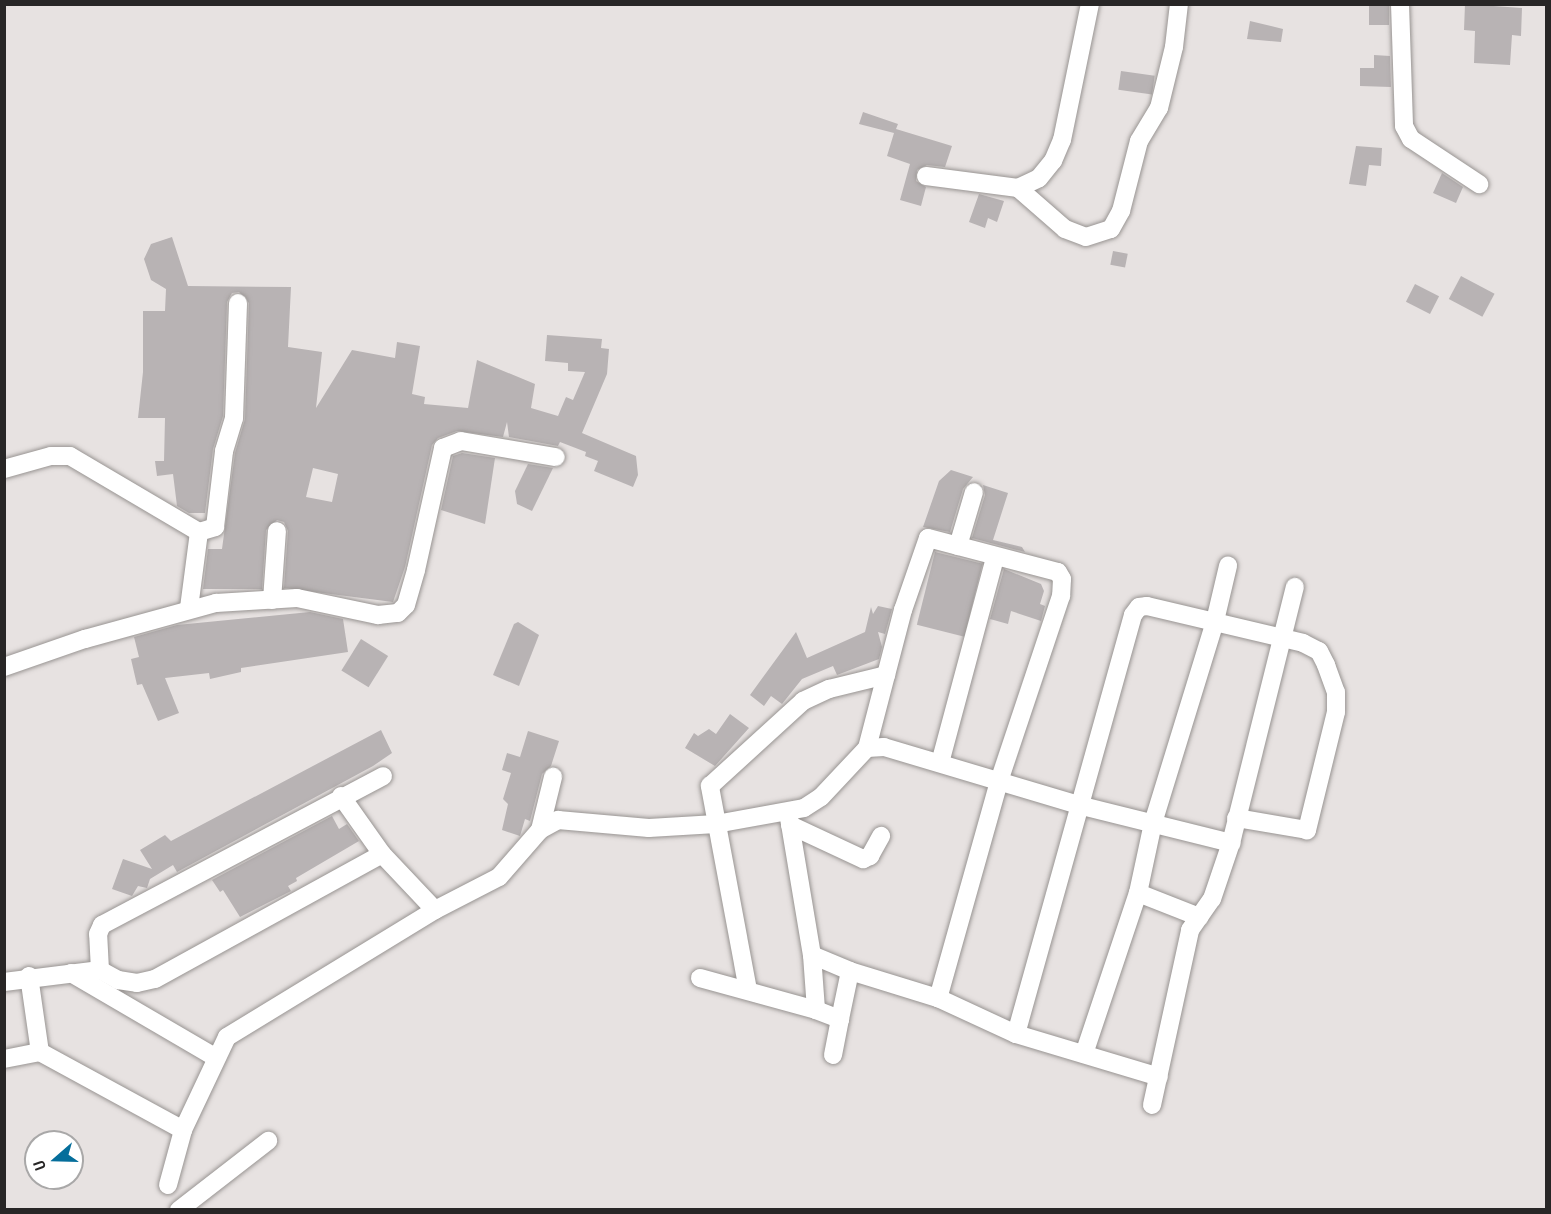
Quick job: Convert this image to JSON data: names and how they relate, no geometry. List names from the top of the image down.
{
  "north": "left"
}
